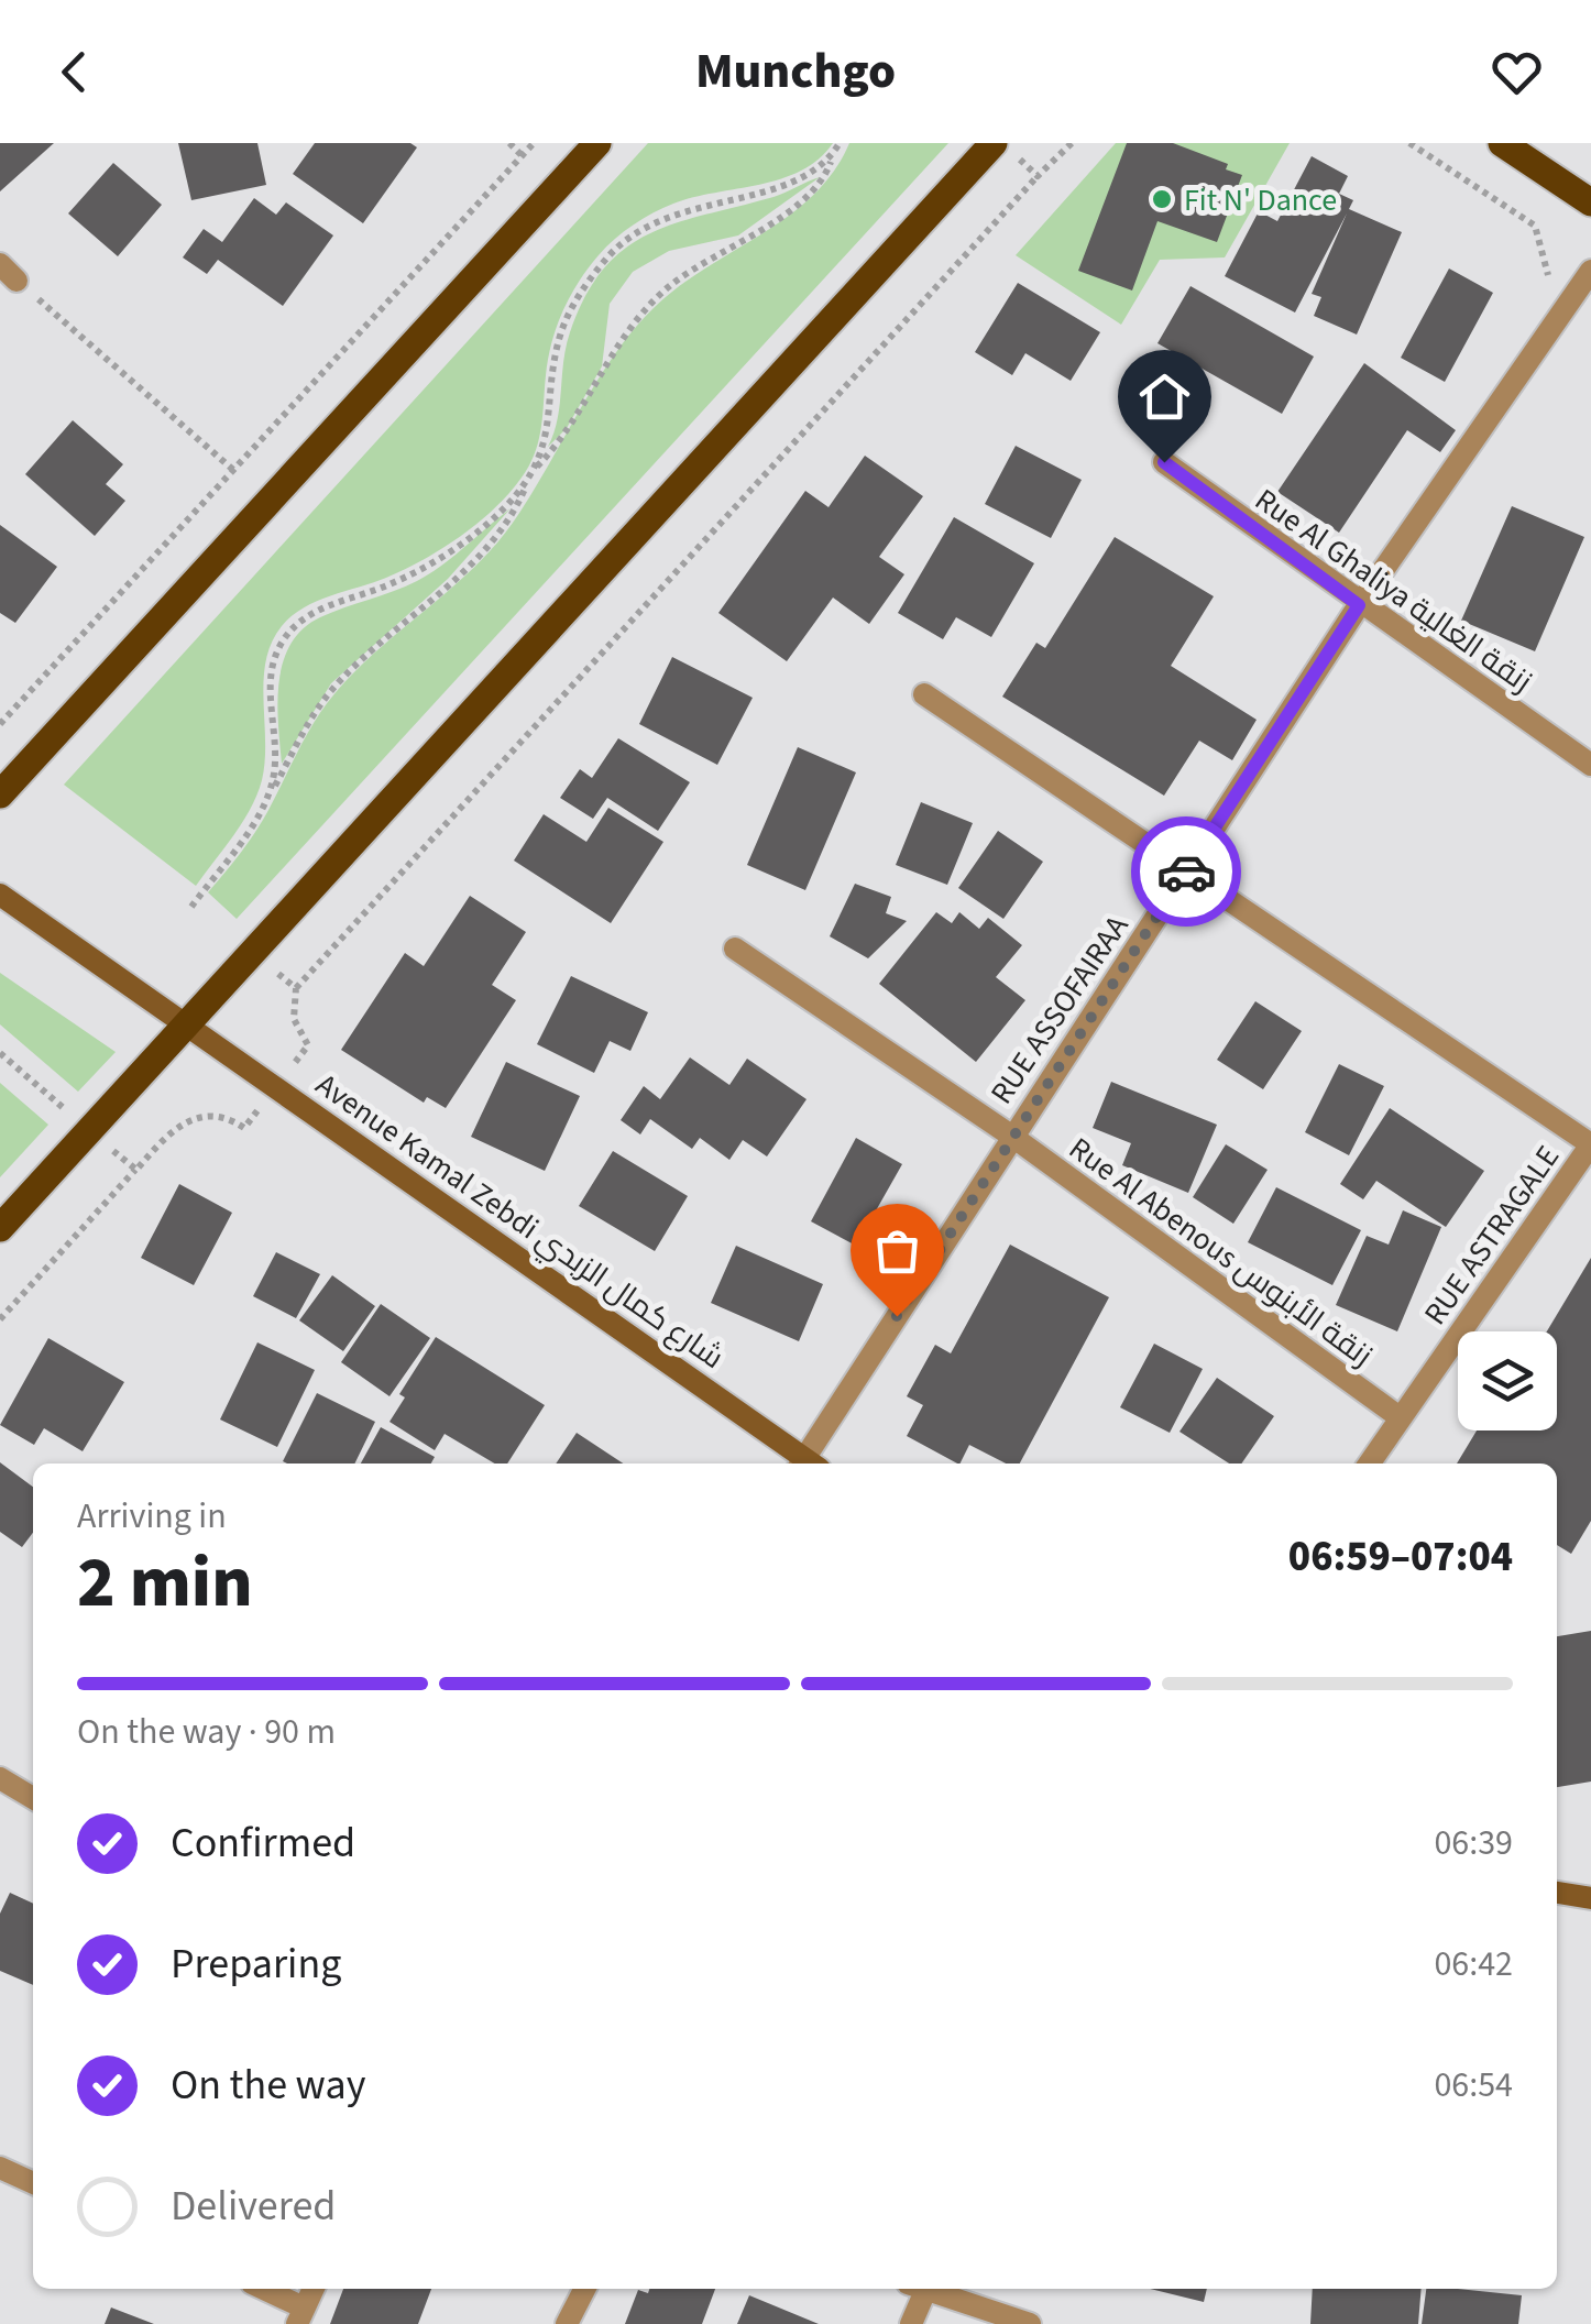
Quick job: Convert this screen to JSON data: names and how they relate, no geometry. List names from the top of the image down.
{
  "streets": {
    "street": [
      "Rue Al Ghaliya زنقة الغالية",
      "RUE ASSOFAIRAA",
      "Avenue Kamal Zebdi شارع كمال الزبدي",
      "RUE ASTRAGALE",
      "Rue Al Abenous زنقة الأبنوس"
    ]
  },
  "crossings": [
    ["Rue Al Ghaliya زنقة الغالية", "RUE ASSOFAIRAA"],
    ["RUE ASSOFAIRAA", "Rue Al Abenous زنقة الأبنوس"],
    ["RUE ASTRAGALE", "Rue Al Abenous زنقة الأبنوس"]
  ],
  "places": ["Fit N' Dance"],
  "page": {
    "header": "Munchgo",
    "heading": ["2 min", "Arriving in", "06:59–07:04"],
    "bar": "On the way · 90 m",
    "list": [
      ["Confirmed", "06:39"],
      ["Preparing", "06:42"],
      ["On the way", "06:54"],
      "Delivered"
    ]
  }
}
